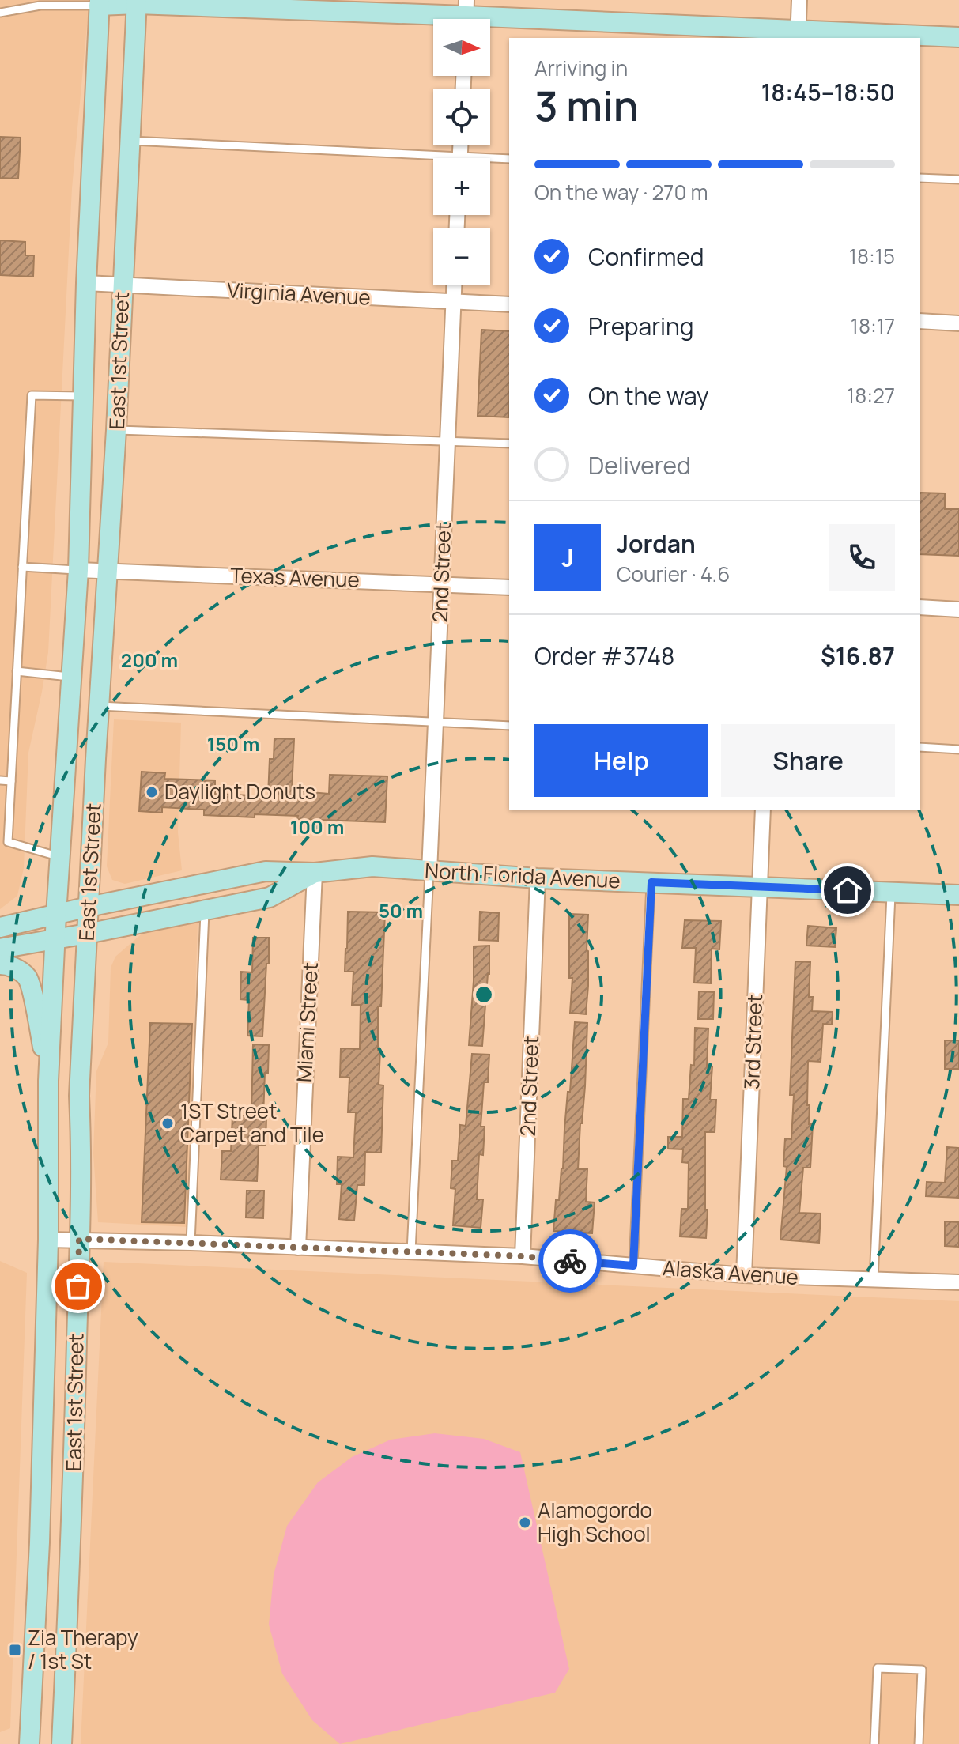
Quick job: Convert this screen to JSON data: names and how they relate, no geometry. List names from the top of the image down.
{
  "streets": {
    "main road": ["East 1st Street", "North Florida Avenue"],
    "street": [
      "Virginia Avenue",
      "2nd Street",
      "Texas Avenue",
      "Miami Street",
      "3rd Street",
      "Alaska Avenue"
    ]
  },
  "crossings": [
    ["Virginia Avenue", "East 1st Street"],
    ["Virginia Avenue", "2nd Street"],
    ["East 1st Street", "Texas Avenue"],
    ["East 1st Street", "North Florida Avenue"],
    ["East 1st Street", "Alaska Avenue"],
    ["2nd Street", "Texas Avenue"],
    ["2nd Street", "North Florida Avenue"],
    ["2nd Street", "Alaska Avenue"],
    ["North Florida Avenue", "Miami Street"],
    ["North Florida Avenue", "3rd Street"],
    ["Miami Street", "Alaska Avenue"],
    ["3rd Street", "Alaska Avenue"]
  ],
  "places": {
    "other": ["Daylight Donuts", "1ST Street Carpet and Tile", "Alamogordo High School"],
    "transit": ["Zia Therapy / 1st St"]
  },
  "north": "right",
  "page": {
    "map_buttons": ["+", "−"],
    "heading": ["3 min", "Arriving in", "18:45–18:50"],
    "panel": [
      "Jordan",
      "Courier · 4.6",
      "Order #3748",
      "$16.87"
    ],
    "bar": "On the way · 270 m",
    "list": [
      ["Confirmed", "18:15"],
      ["Preparing", "18:17"],
      ["On the way", "18:27"],
      "Delivered"
    ],
    "round": "J",
    "buttons": ["Help", "Share"]
  },
  "rings": [
    "200 m",
    "150 m",
    "100 m",
    "50 m"
  ]
}
